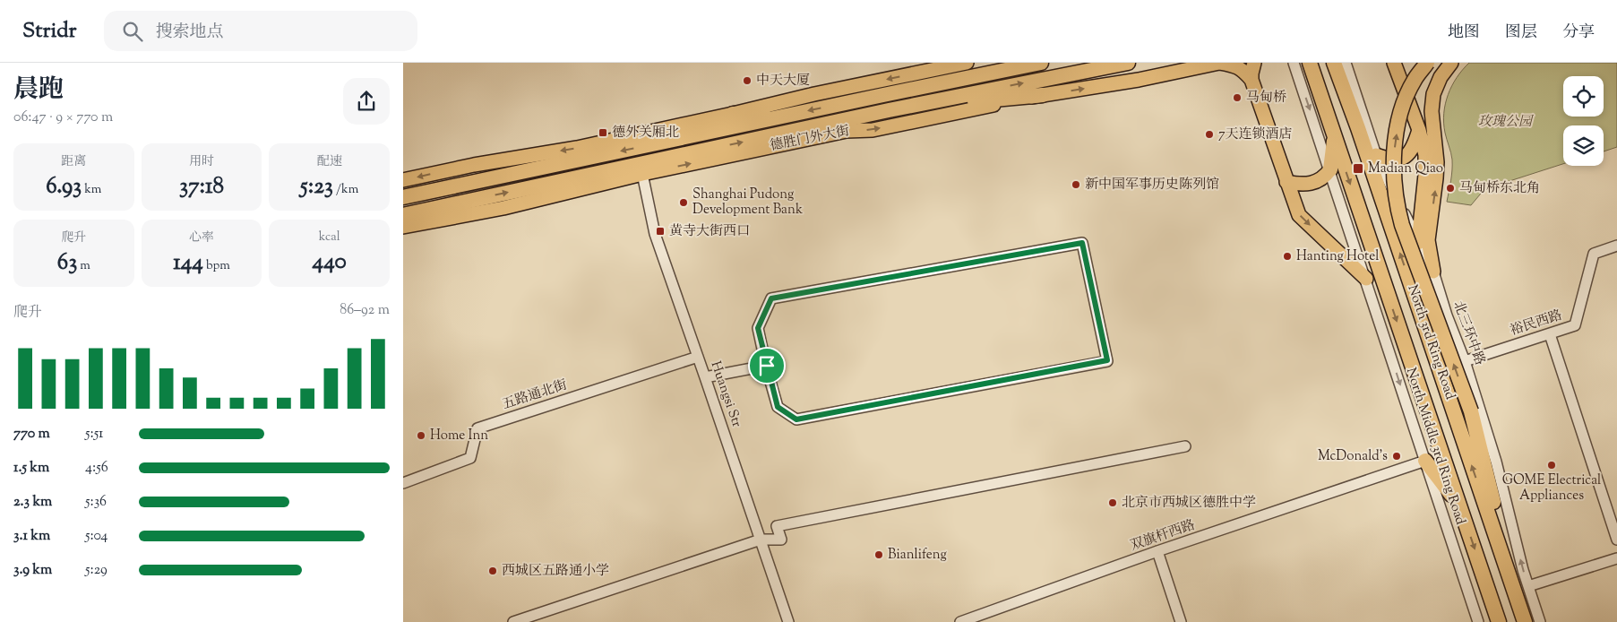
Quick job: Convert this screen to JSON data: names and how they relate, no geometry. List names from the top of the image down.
{
  "streets": {
    "highway": ["德胜门外大街", "North 3rd Ring Road"],
    "street": [
      "裕民西路",
      "北三环中路",
      "Huangsi Str",
      "五路通北街",
      "North Middle 3rd Ring Road",
      "双旗杆西路"
    ]
  },
  "crossings": [
    ["德胜门外大街", "Huangsi Str"],
    ["裕民西路", "北三环中路"],
    ["Huangsi Str", "五路通北街"],
    ["North Middle 3rd Ring Road", "双旗杆西路"]
  ],
  "one_way": ["North Middle 3rd Ring Road"],
  "parks": ["玫瑰公园"],
  "places": {
    "other": [
      "中天大厦",
      "马甸桥",
      "7天连锁酒店",
      "新中国军事历史陈列馆",
      "马甸桥东北角",
      "Shanghai Pudong Development Bank",
      "Hanting Hotel",
      "Home Inn",
      "McDonald's",
      "GOME Electrical Appliances",
      "北京市西城区德胜中学",
      "Bianlifeng",
      "西城区五路通小学"
    ],
    "transit": ["德外关厢北", "Madian Qiao", "黄寺大街西口"]
  },
  "page": {
    "header": "Stridr",
    "search": "搜索地点",
    "nav": ["地图", "图层", "分享"],
    "heading": ["晨跑", "06:47 · 9 × 770 m"],
    "stats": [
      ["距离", "6.93 km"],
      ["用时", "37:18"],
      ["配速", "5:23 /km"],
      ["爬升", "63 m"],
      ["心率", "144 bpm"],
      ["kcal", "440"]
    ],
    "chart": ["爬升", "86–92 m"],
    "list": [
      {
        "name": "770 m",
        "note": "5:51"
      },
      {
        "name": "1.5 km",
        "note": "4:56"
      },
      {
        "name": "2.3 km",
        "note": "5:36"
      },
      {
        "name": "3.1 km",
        "note": "5:04"
      },
      {
        "name": "3.9 km",
        "note": "5:29"
      }
    ]
  }
}
